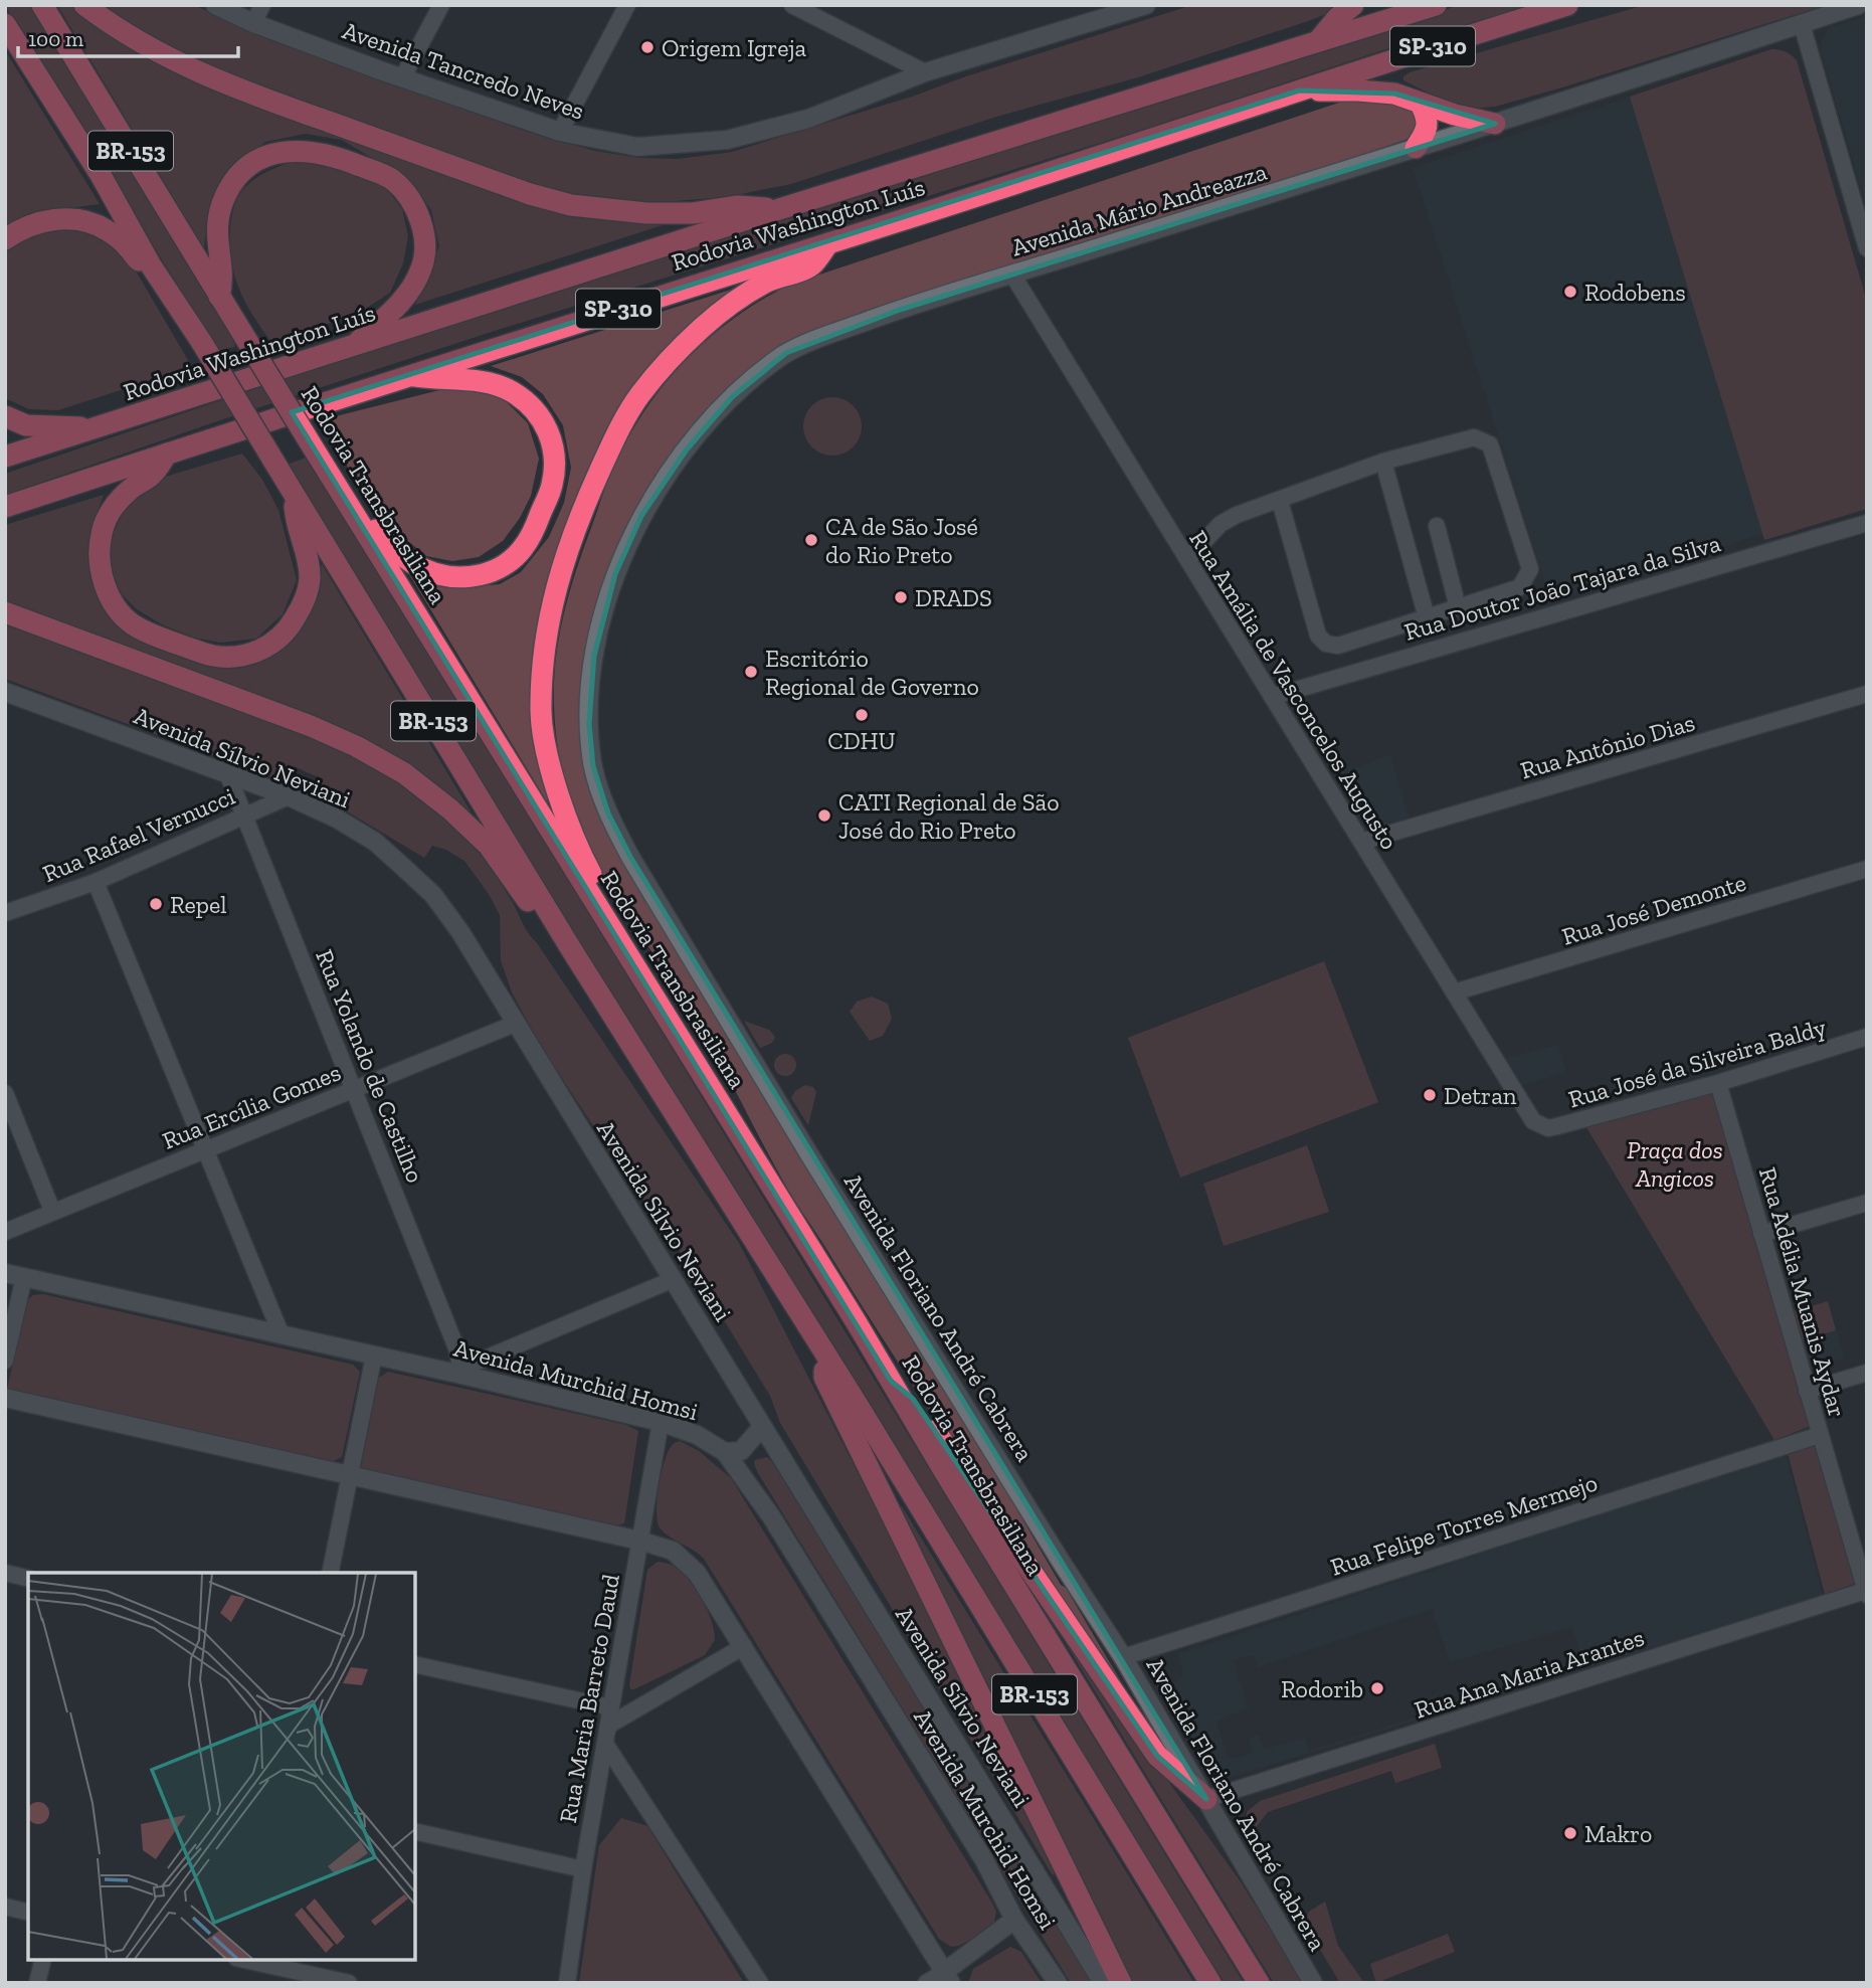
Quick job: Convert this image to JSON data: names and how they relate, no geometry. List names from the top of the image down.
{
  "streets": {
    "highway": [
      "SP-310",
      "BR-153",
      "Rodovia Washington Luís",
      "Rodovia Transbrasiliana"
    ],
    "main road": [
      "Avenida Tancredo Neves",
      "Avenida Mário Andreazza",
      "Avenida Sílvio Neviani",
      "Avenida Floriano André Cabrera",
      "Avenida Murchid Homsi"
    ],
    "street": [
      "Rua Doutor João Tajara da Silva",
      "Rua Amália de Vasconcelos Augusto",
      "Rua Antônio Dias",
      "Rua Rafael Vernucci",
      "Rua José Demonte",
      "Rua José da Silveira Baldy",
      "Rua Yolando de Castilho",
      "Rua Ercília Gomes",
      "Rua Adélia Muanis Aydar",
      "Rua Felipe Torres Mermejo",
      "Rua Ana Maria Arantes",
      "Rua Maria Barreto Daud"
    ]
  },
  "crossings": [
    ["Avenida Mário Andreazza", "Rua Amália de Vasconcelos Augusto"],
    ["Avenida Mário Andreazza", "Avenida Floriano André Cabrera"],
    ["Rua Doutor João Tajara da Silva", "Rua Amália de Vasconcelos Augusto"],
    ["Rua Amália de Vasconcelos Augusto", "Rua Antônio Dias"],
    ["Rua Amália de Vasconcelos Augusto", "Rua José Demonte"],
    ["Rua Amália de Vasconcelos Augusto", "Rua José da Silveira Baldy"],
    ["Avenida Sílvio Neviani", "Rua Rafael Vernucci"],
    ["Avenida Sílvio Neviani", "Rua Yolando de Castilho"],
    ["Avenida Sílvio Neviani", "Rua Ercília Gomes"],
    ["Rua Rafael Vernucci", "Rua Yolando de Castilho"],
    ["Rua José da Silveira Baldy", "Rua Adélia Muanis Aydar"],
    ["Rua Yolando de Castilho", "Rua Ercília Gomes"],
    ["Rua Yolando de Castilho", "Avenida Murchid Homsi"],
    ["Rua Adélia Muanis Aydar", "Rua Felipe Torres Mermejo"],
    ["Rua Adélia Muanis Aydar", "Rua Ana Maria Arantes"],
    ["Avenida Floriano André Cabrera", "Rua Felipe Torres Mermejo"],
    ["Avenida Floriano André Cabrera", "Rua Ana Maria Arantes"],
    ["Avenida Murchid Homsi", "Rua Maria Barreto Daud"]
  ],
  "parks": ["Praça dos Angicos"],
  "places": [
    "Origem Igreja",
    "Rodobens",
    "CA de São José do Rio Preto",
    "DRADS",
    "Escritório Regional de Governo",
    "CDHU",
    "CATI Regional de São José do Rio Preto",
    "Repel",
    "Detran",
    "Rodorib",
    "Makro"
  ],
  "scale_bar": "100 m"
}
